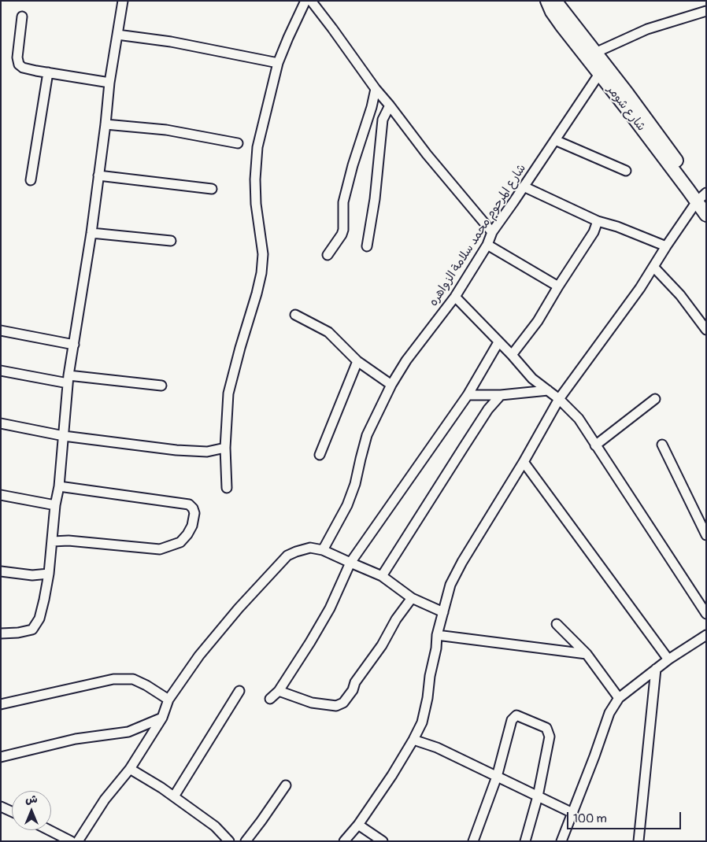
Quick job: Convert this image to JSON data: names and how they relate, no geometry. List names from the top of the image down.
{
  "streets": {
    "main road": ["شارع شومر"],
    "street": ["شارع المرحوم محمد سلامة الزواهره"]
  },
  "crossings": [
    ["شارع شومر", "شارع المرحوم محمد سلامة الزواهره"]
  ],
  "scale_bar": "100 m",
  "north": "top"
}
